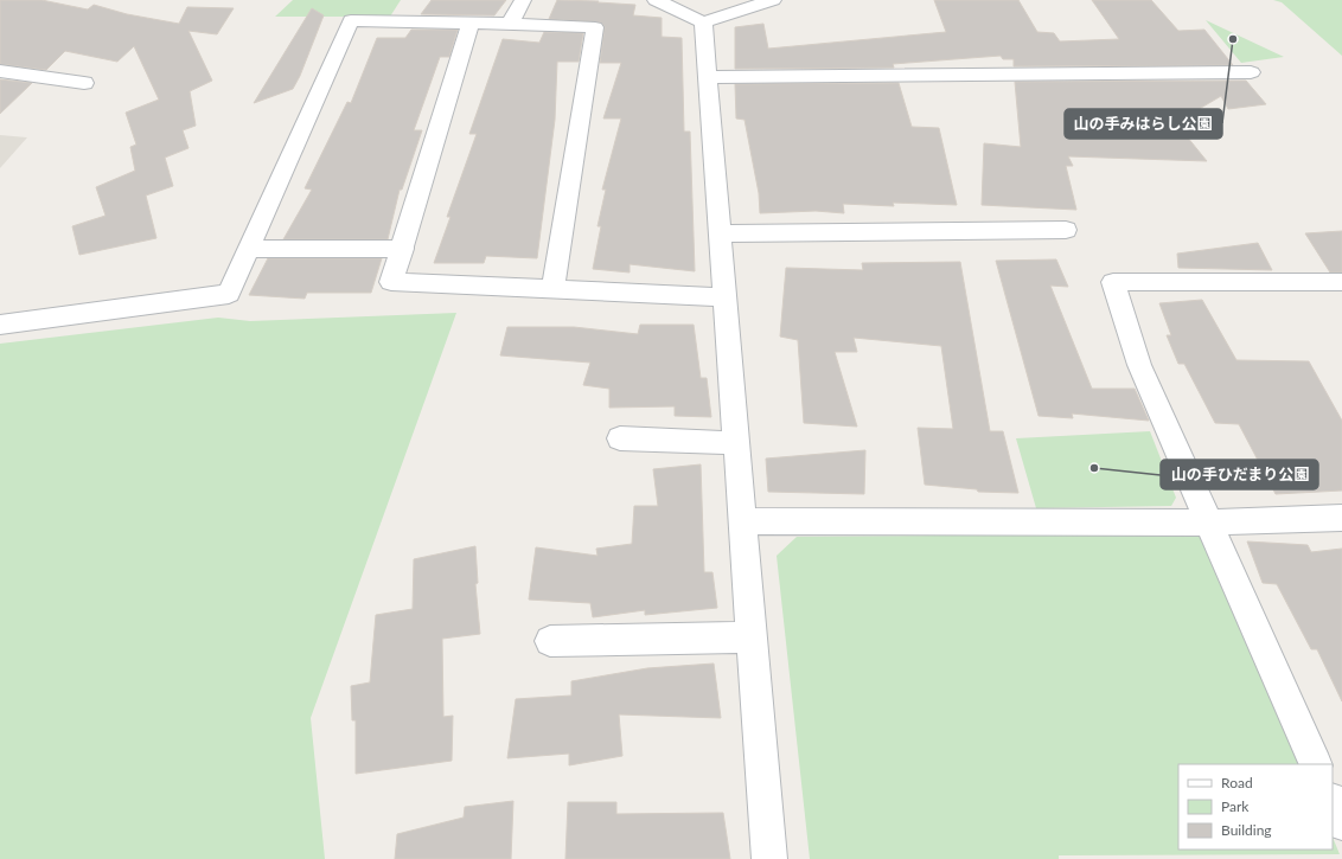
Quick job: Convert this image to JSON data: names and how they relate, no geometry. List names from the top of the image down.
{
  "places": ["山の手みはらし公園", "山の手ひだまり公園"],
  "legend": ["Road", "Park", "Building"]
}
